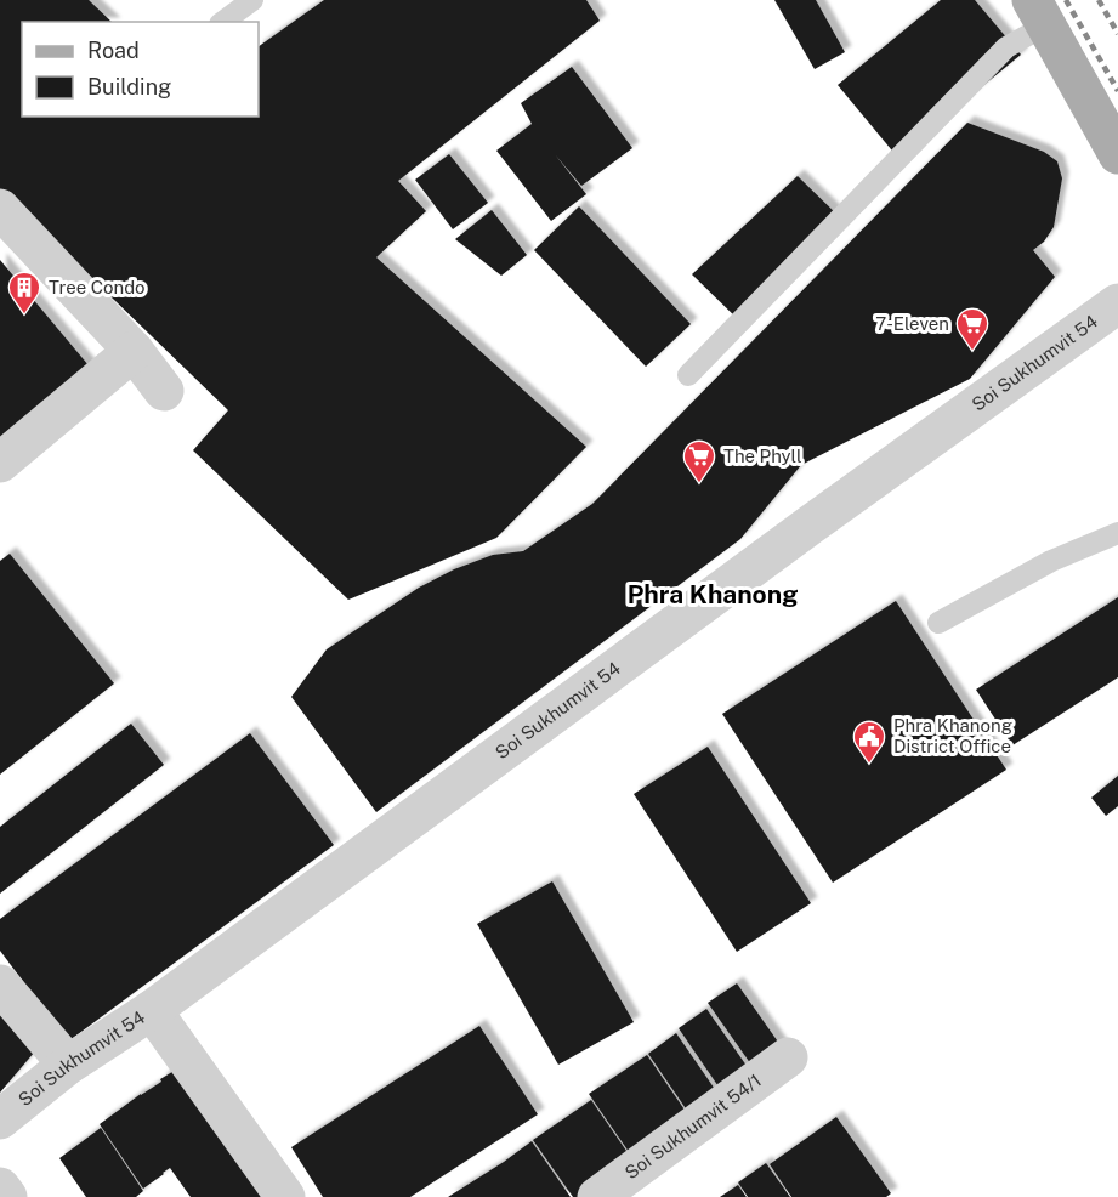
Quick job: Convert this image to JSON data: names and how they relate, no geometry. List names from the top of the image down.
{
  "streets": {
    "street": ["Soi Sukhumvit 54", "Soi Sukhumvit 54/1"]
  },
  "districts": ["Phra Khanong"],
  "places": {
    "building": ["Tree Condo"],
    "supermarket": ["7-Eleven", "The Phyll"],
    "public building": ["Phra Khanong District Office"]
  },
  "legend": ["Road", "Building"]
}
